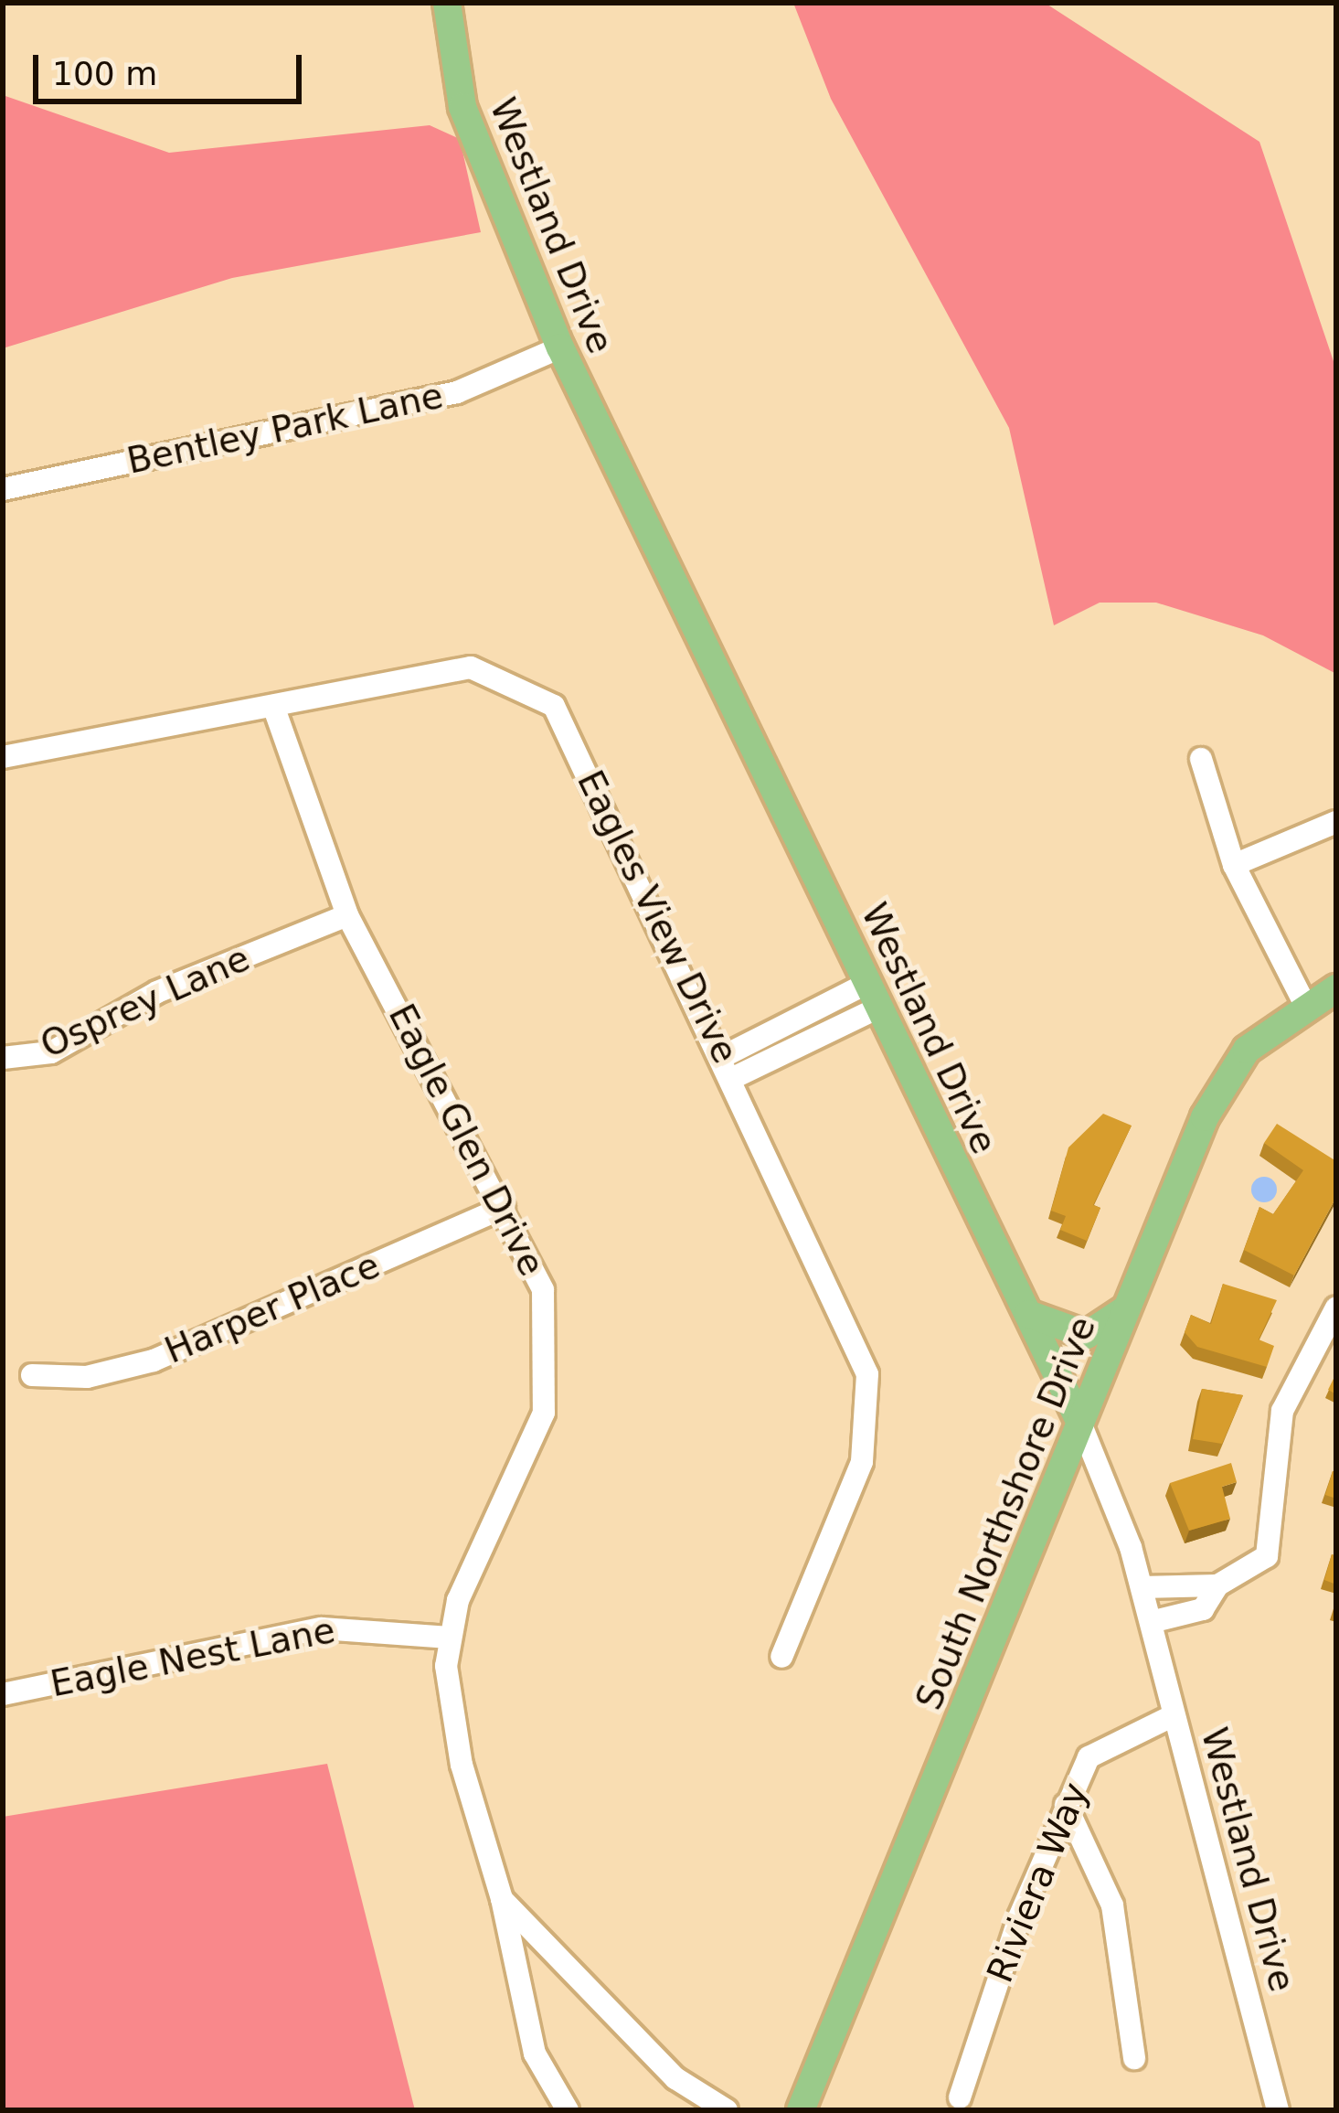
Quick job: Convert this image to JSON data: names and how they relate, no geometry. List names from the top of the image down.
{
  "streets": {
    "main road": ["Westland Drive", "South Northshore Drive"],
    "street": [
      "Bentley Park Lane",
      "Eagles View Drive",
      "Osprey Lane",
      "Eagle Glen Drive",
      "Harper Place",
      "Eagle Nest Lane",
      "Riviera Way"
    ]
  },
  "crossings": [
    ["Westland Drive", "Bentley Park Lane"],
    ["Westland Drive", "South Northshore Drive"],
    ["Westland Drive", "Riviera Way"],
    ["Eagles View Drive", "Eagle Glen Drive"],
    ["Osprey Lane", "Eagle Glen Drive"],
    ["Eagle Glen Drive", "Harper Place"],
    ["Eagle Glen Drive", "Eagle Nest Lane"]
  ],
  "scale_bar": "100 m"
}
